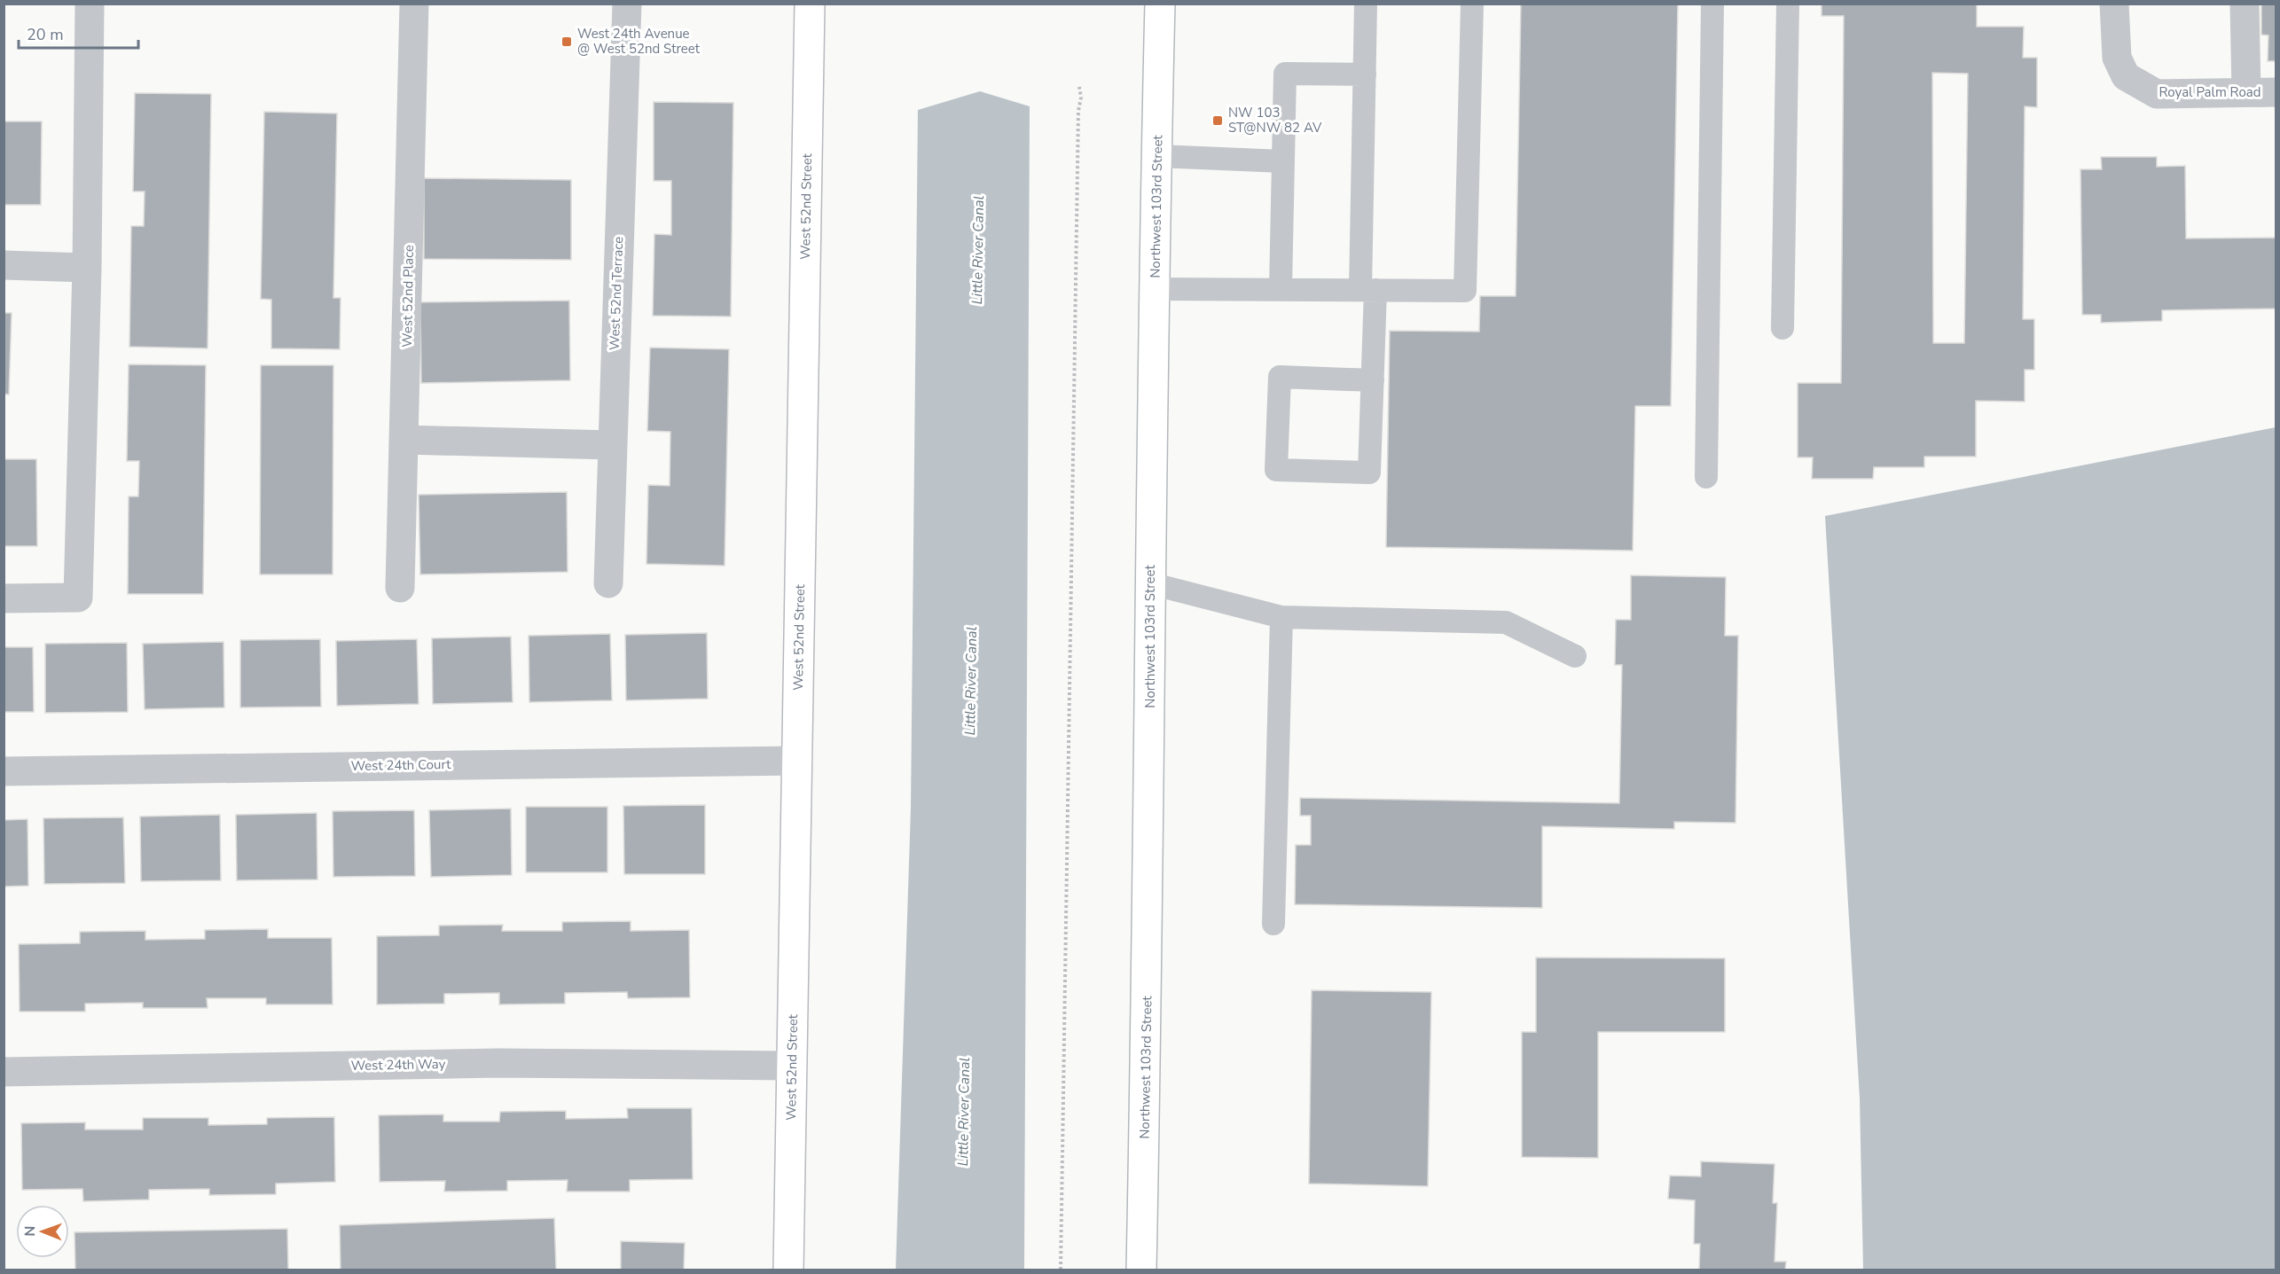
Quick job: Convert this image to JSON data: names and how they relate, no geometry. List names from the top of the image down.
{
  "streets": {
    "street": [
      "Royal Palm Road",
      "West 52nd Street",
      "Northwest 103rd Street",
      "West 52nd Terrace",
      "West 52nd Place",
      "West 24th Court",
      "West 24th Way"
    ]
  },
  "crossings": [
    ["West 52nd Street", "West 24th Court"],
    ["West 52nd Street", "West 24th Way"]
  ],
  "water": ["Little River Canal"],
  "places": {
    "transit": ["West 24th Avenue @ West 52nd Street", "NW 103 ST@NW 82 AV"]
  },
  "scale_bar": "20 m",
  "north": "left"
}
